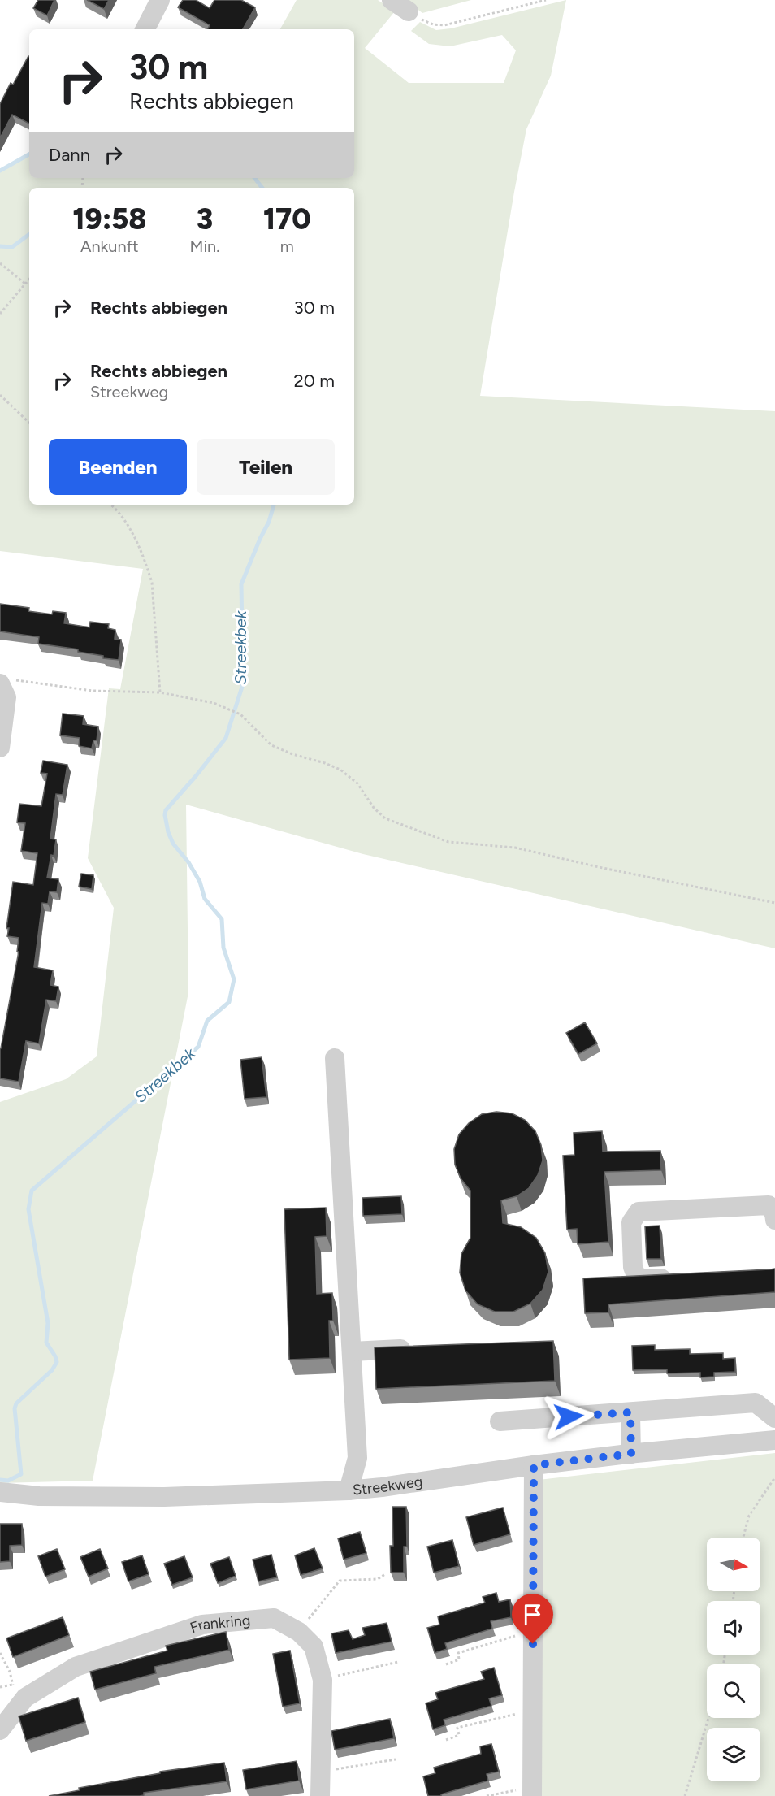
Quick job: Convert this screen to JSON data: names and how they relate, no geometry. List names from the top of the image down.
{
  "streets": {
    "street": ["Streekweg", "Frankring"]
  },
  "water": ["Streekbek"],
  "north": "right",
  "page": {
    "turn": ["30 m", "Rechts abbiegen"],
    "then": "Dann",
    "eta": [
      "19:58",
      "Ankunft",
      "3",
      "Min.",
      "170",
      "m"
    ],
    "list": [
      {
        "name": "Rechts abbiegen",
        "value": "30 m"
      },
      {
        "name": "Rechts abbiegen",
        "note": "Streekweg",
        "value": "20 m"
      }
    ],
    "buttons": ["Beenden", "Teilen"]
  }
}
